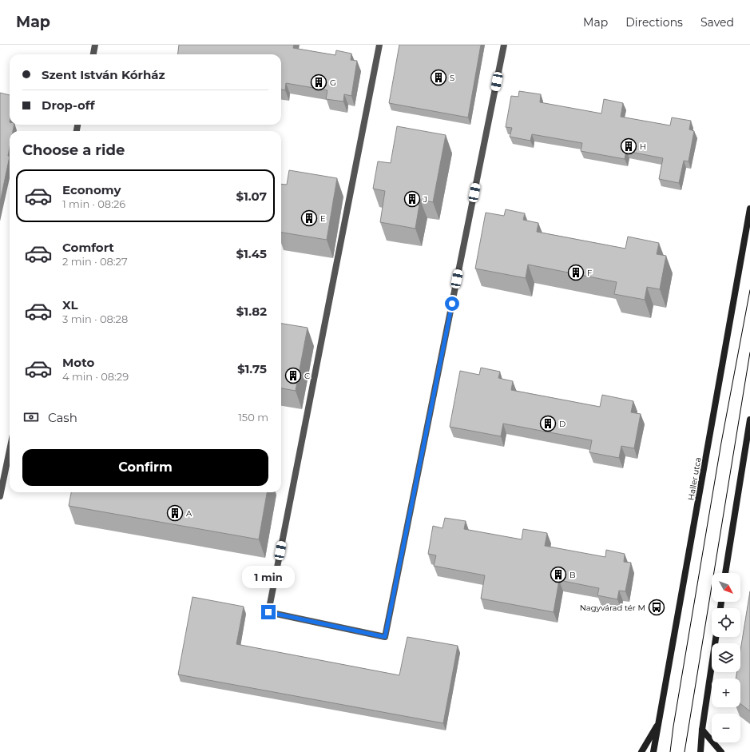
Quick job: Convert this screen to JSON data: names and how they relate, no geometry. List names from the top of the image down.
{
  "streets": {
    "street": ["Haller utca"]
  },
  "places": {
    "building": [
      "S",
      "G",
      "H",
      "J",
      "E",
      "F",
      "C",
      "D",
      "A",
      "B"
    ],
    "bus stop": ["Nagyvárad tér M"]
  },
  "north": "bottom right",
  "page": {
    "header": "Map",
    "nav": ["Map", "Directions", "Saved"],
    "banner": ["Szent István Kórház", "Drop-off"],
    "heading": "Choose a ride",
    "list": [
      {
        "name": "Economy",
        "note": "1 min · 08:26",
        "value": "$1.07"
      },
      {
        "name": "Comfort",
        "note": "2 min · 08:27",
        "value": "$1.45"
      },
      {
        "name": "XL",
        "note": "3 min · 08:28",
        "value": "$1.82"
      },
      {
        "name": "Moto",
        "note": "4 min · 08:29",
        "value": "$1.75"
      }
    ],
    "pay": ["Cash", "150 m"],
    "buttons": "Confirm",
    "bubble": "1 min",
    "map_buttons": ["+", "−"]
  }
}
